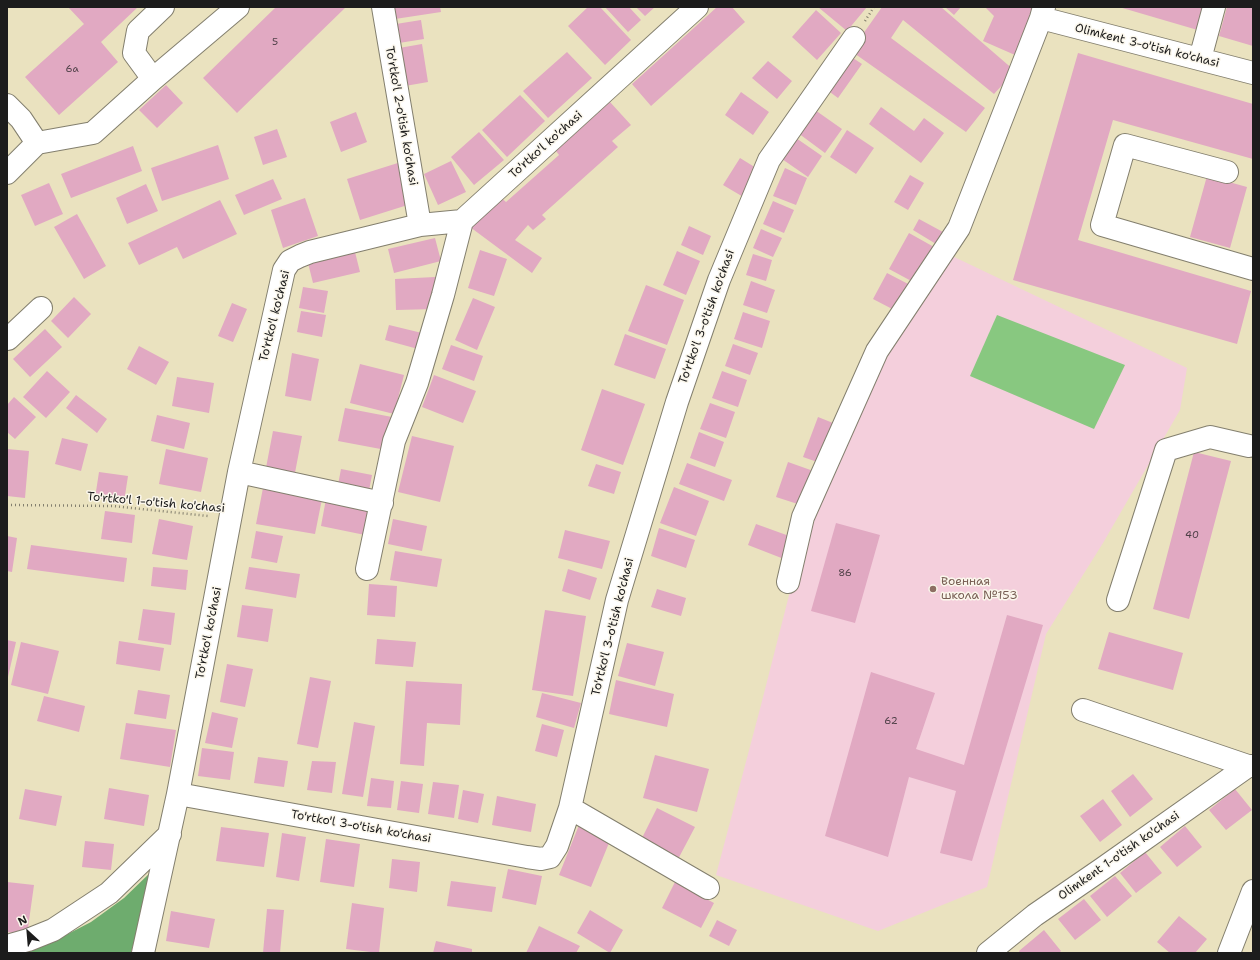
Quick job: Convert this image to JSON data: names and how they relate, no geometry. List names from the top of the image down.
{
  "streets": {
    "street": [
      "Olimkent 3-o'tish ko'chasi",
      "To'rtko'l 2-o'tish ko'chasi",
      "To'rtko'l ko'chasi",
      "To'rtko'l 3-o'tish ko'chasi",
      "Olimkent 1-o'tish ko'chasi"
    ],
    "path": ["To'rtko'l 1-o'tish ko'chasi"]
  },
  "crossings": [
    ["To'rtko'l 2-o'tish ko'chasi", "To'rtko'l ko'chasi"],
    ["To'rtko'l ko'chasi", "To'rtko'l 3-o'tish ko'chasi"],
    ["To'rtko'l ko'chasi", "To'rtko'l 1-o'tish ko'chasi"]
  ],
  "places": ["Военная школа №153"],
  "house_numbers": [
    "5",
    "6а",
    "40",
    "86",
    "62"
  ],
  "north": "top left"
}
